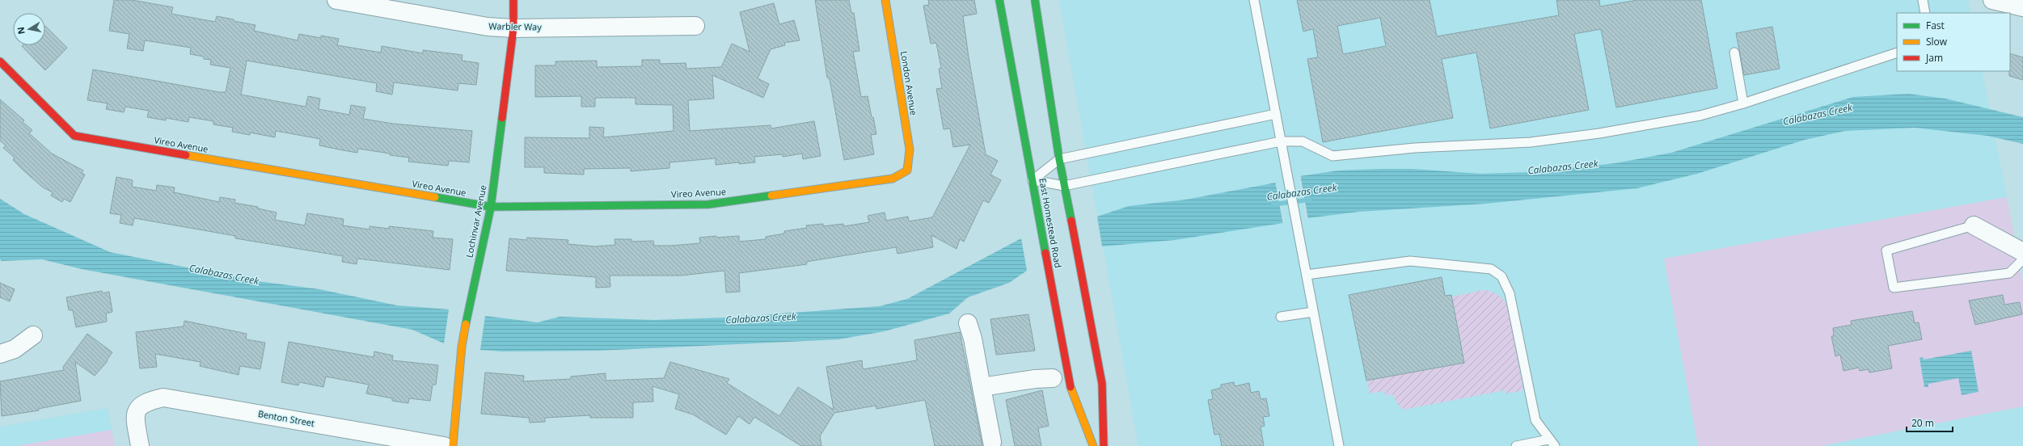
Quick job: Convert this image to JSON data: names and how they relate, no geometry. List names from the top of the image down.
{
  "streets": {
    "street": [
      "Warbler Way",
      "London Avenue",
      "Vireo Avenue",
      "Lochinvar Avenue",
      "East Homestead Road",
      "Benton Street"
    ]
  },
  "crossings": [
    ["Warbler Way", "Lochinvar Avenue"],
    ["London Avenue", "Vireo Avenue"],
    ["Vireo Avenue", "Lochinvar Avenue"]
  ],
  "water": ["Calabazas Creek"],
  "legend": ["Fast", "Slow", "Jam"],
  "scale_bar": "20 m",
  "north": "left"
}
